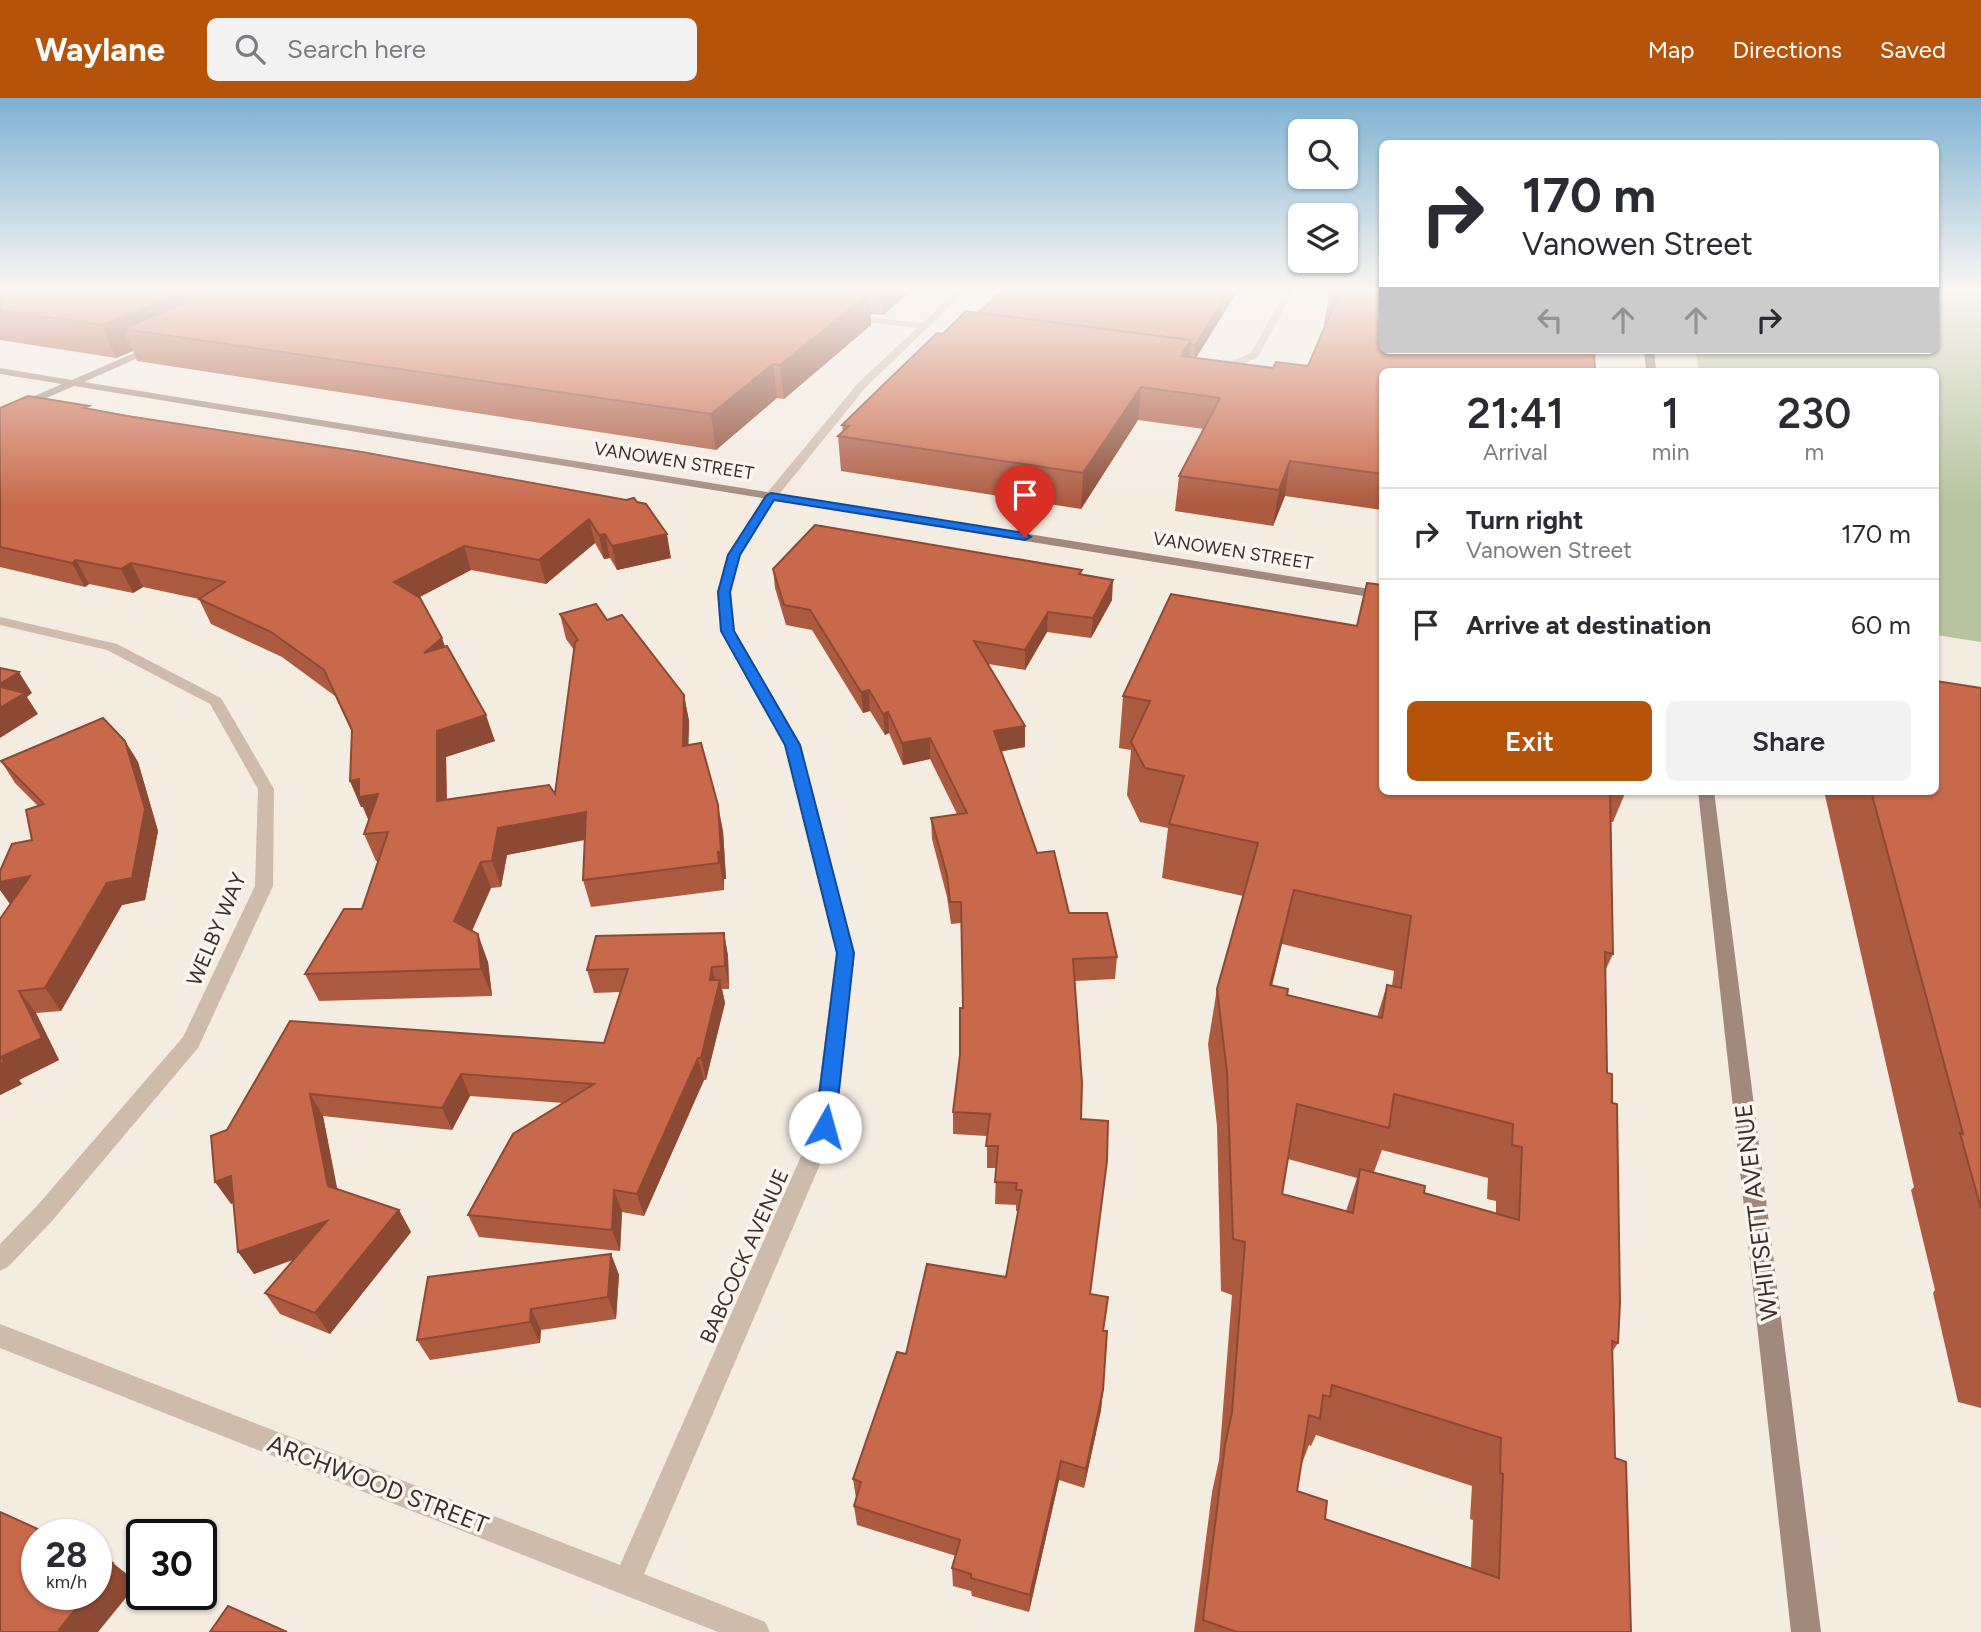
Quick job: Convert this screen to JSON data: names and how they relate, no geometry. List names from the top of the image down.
{
  "streets": {
    "main road": ["VANOWEN STREET", "WHITSETT AVENUE"],
    "street": ["WELBY WAY", "BABCOCK AVENUE", "ARCHWOOD STREET"]
  },
  "crossings": [
    ["VANOWEN STREET", "BABCOCK AVENUE"],
    ["BABCOCK AVENUE", "ARCHWOOD STREET"]
  ],
  "page": {
    "header": "Waylane",
    "search": "Search here",
    "nav": ["Map", "Directions", "Saved"],
    "turn": ["170 m", "Vanowen Street"],
    "eta": [
      "21:41",
      "Arrival",
      "1",
      "min",
      "230",
      "m"
    ],
    "list": [
      {
        "name": "Turn right",
        "note": "Vanowen Street",
        "value": "170 m"
      },
      {
        "name": "Arrive at destination",
        "value": "60 m"
      }
    ],
    "buttons": ["Exit", "Share"],
    "speed": "28 km/h",
    "limit": "30"
  }
}
